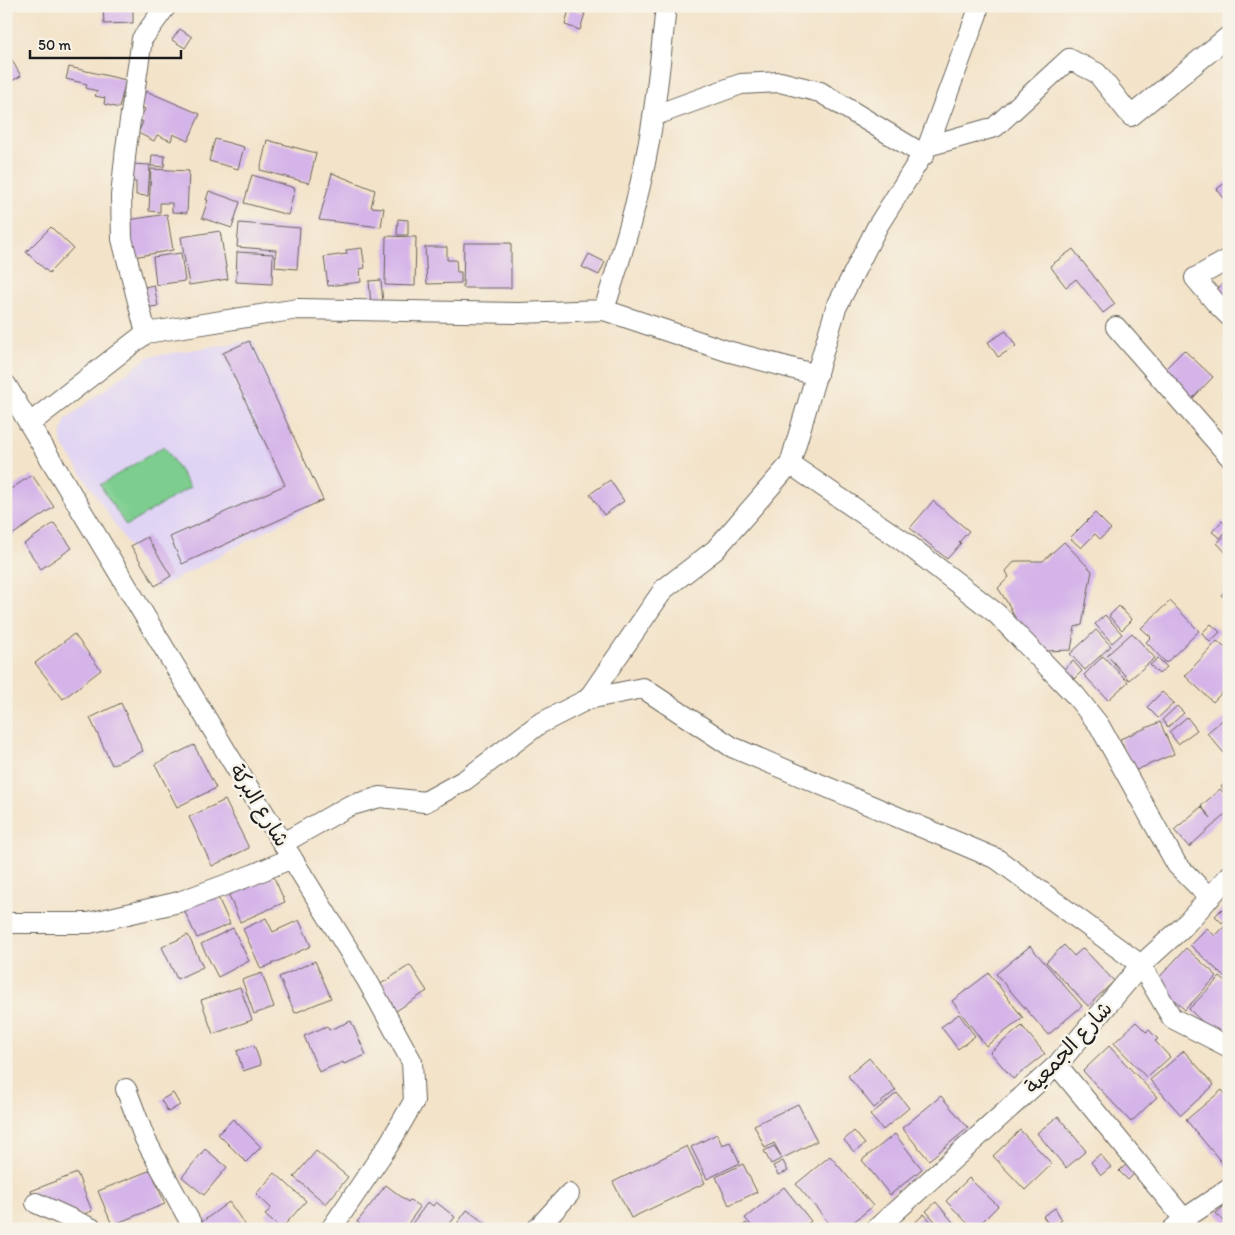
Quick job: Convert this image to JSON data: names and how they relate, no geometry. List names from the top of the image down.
{
  "streets": {
    "street": ["شارع البركة", "شارع الجمعية"]
  },
  "scale_bar": "50 m"
}
